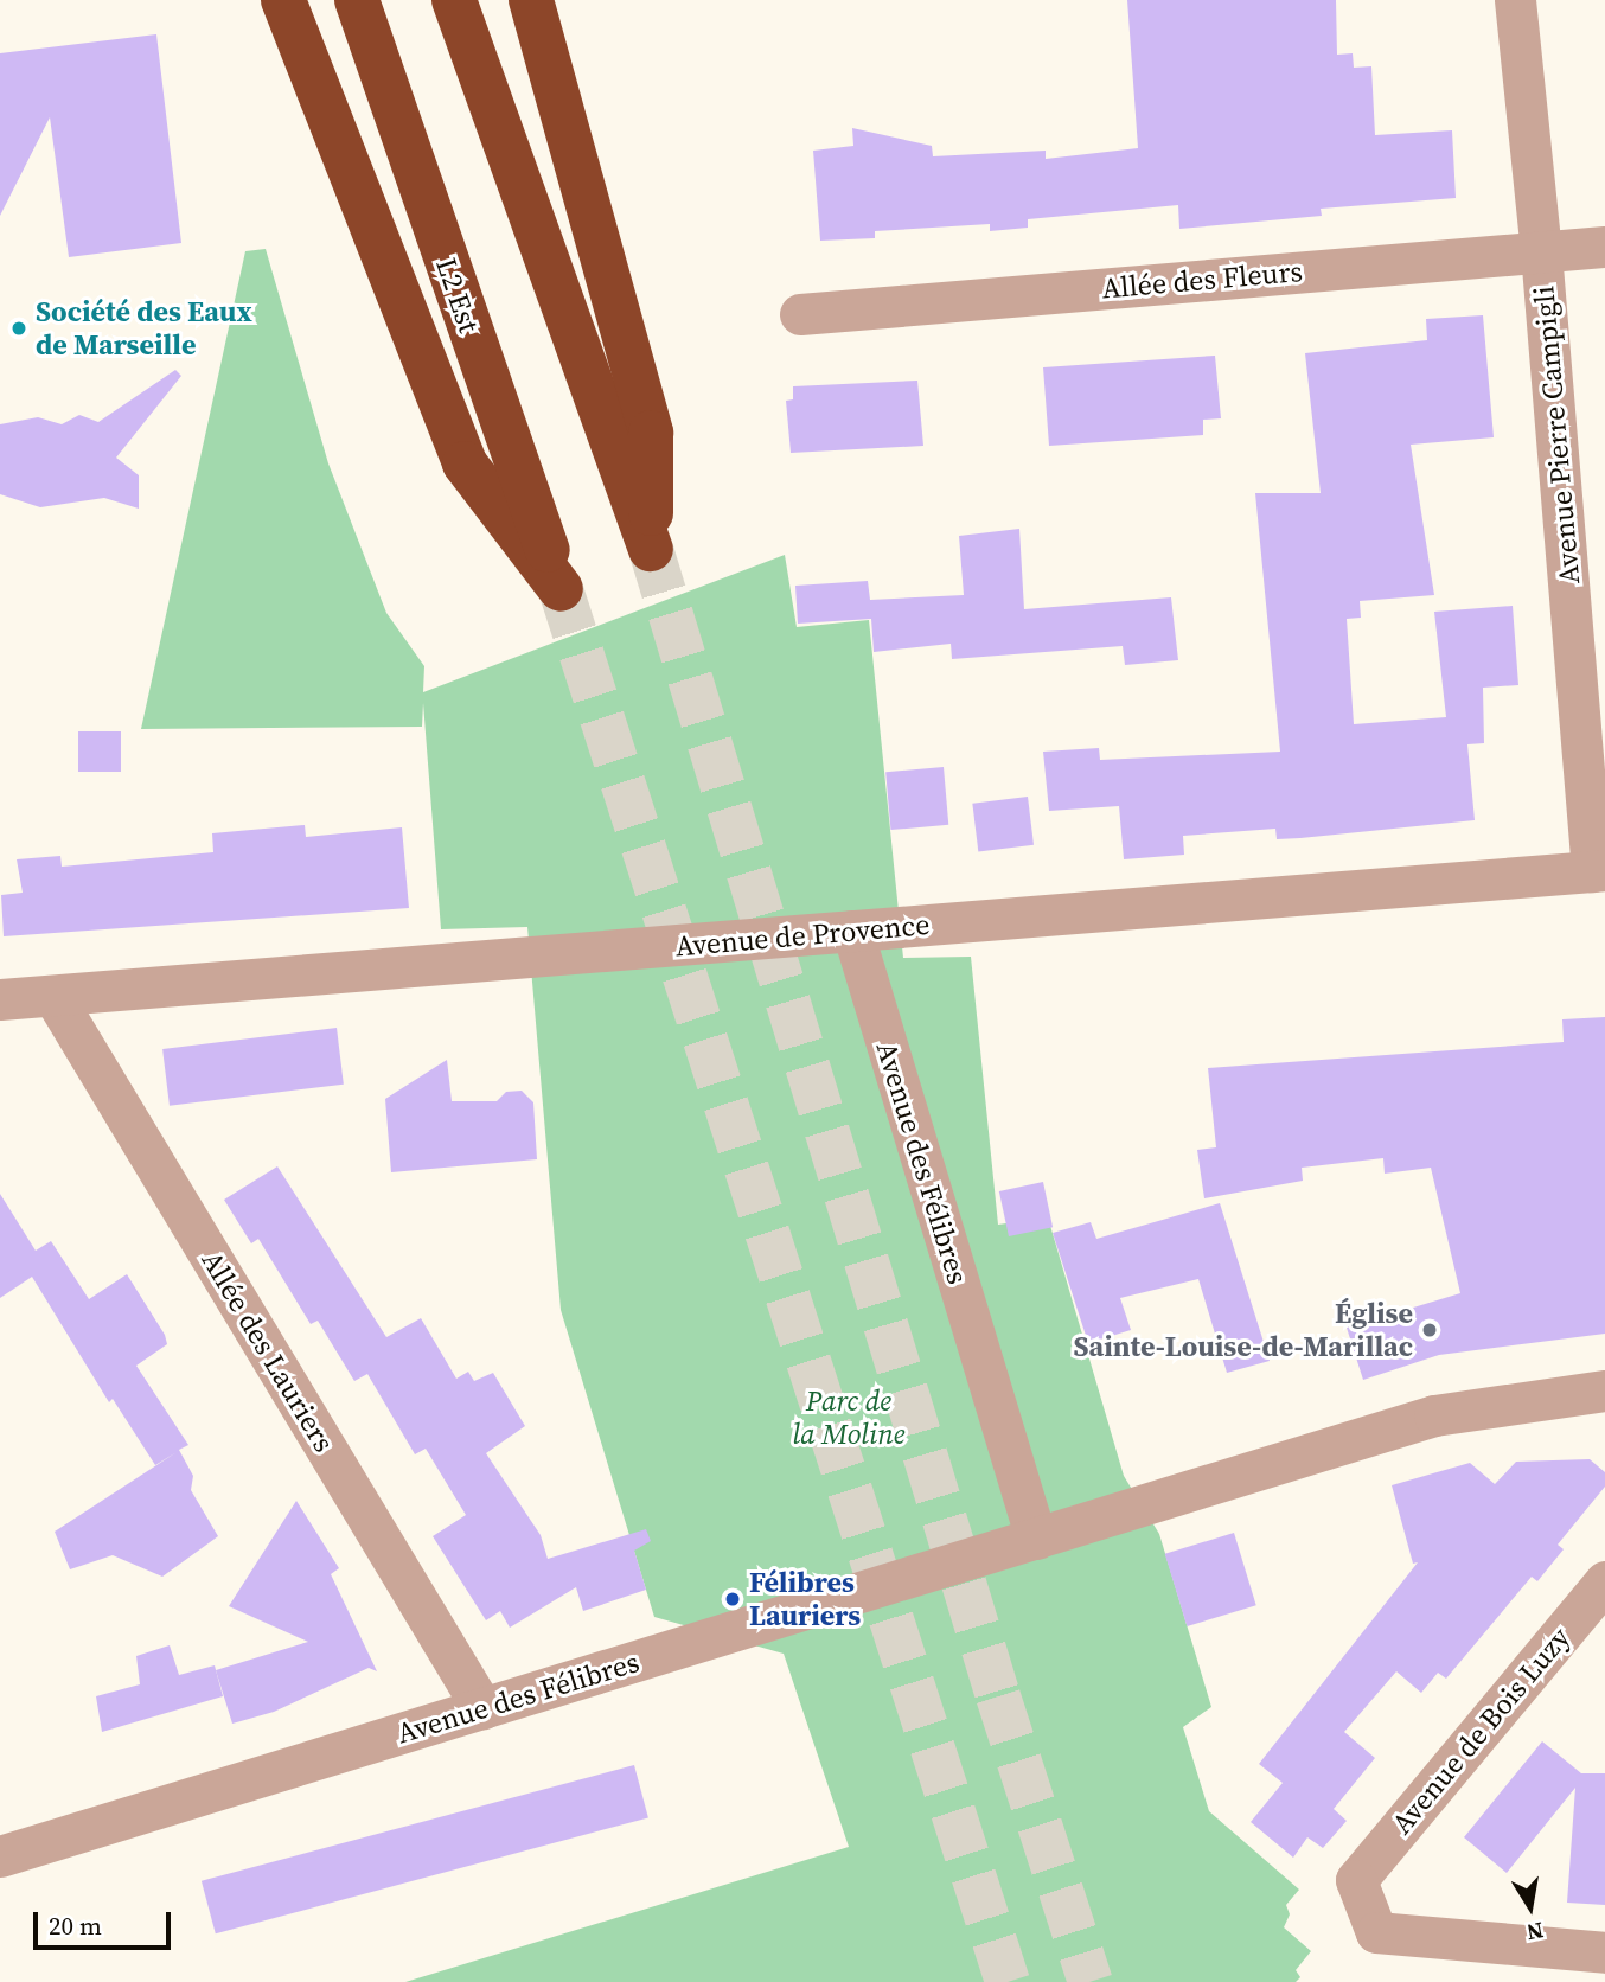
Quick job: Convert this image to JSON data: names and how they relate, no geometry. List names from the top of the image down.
{
  "streets": {
    "highway": ["L2 Est"],
    "street": [
      "Allée des Fleurs",
      "Avenue Pierre Campigli",
      "Avenue de Provence",
      "Avenue des Félibres",
      "Allée des Lauriers",
      "Avenue de Bois Luzy"
    ]
  },
  "crossings": [
    ["Allée des Fleurs", "Avenue Pierre Campigli"],
    ["Avenue Pierre Campigli", "Avenue de Provence"],
    ["Avenue de Provence", "Avenue des Félibres"],
    ["Avenue de Provence", "Allée des Lauriers"],
    ["Avenue des Félibres", "Allée des Lauriers"]
  ],
  "parks": ["Parc de la Moline"],
  "places": ["Société des Eaux de Marseille", "Église Sainte-Louise-de-Marillac", "Félibres Lauriers"],
  "scale_bar": "20 m",
  "north": "bottom"
}
